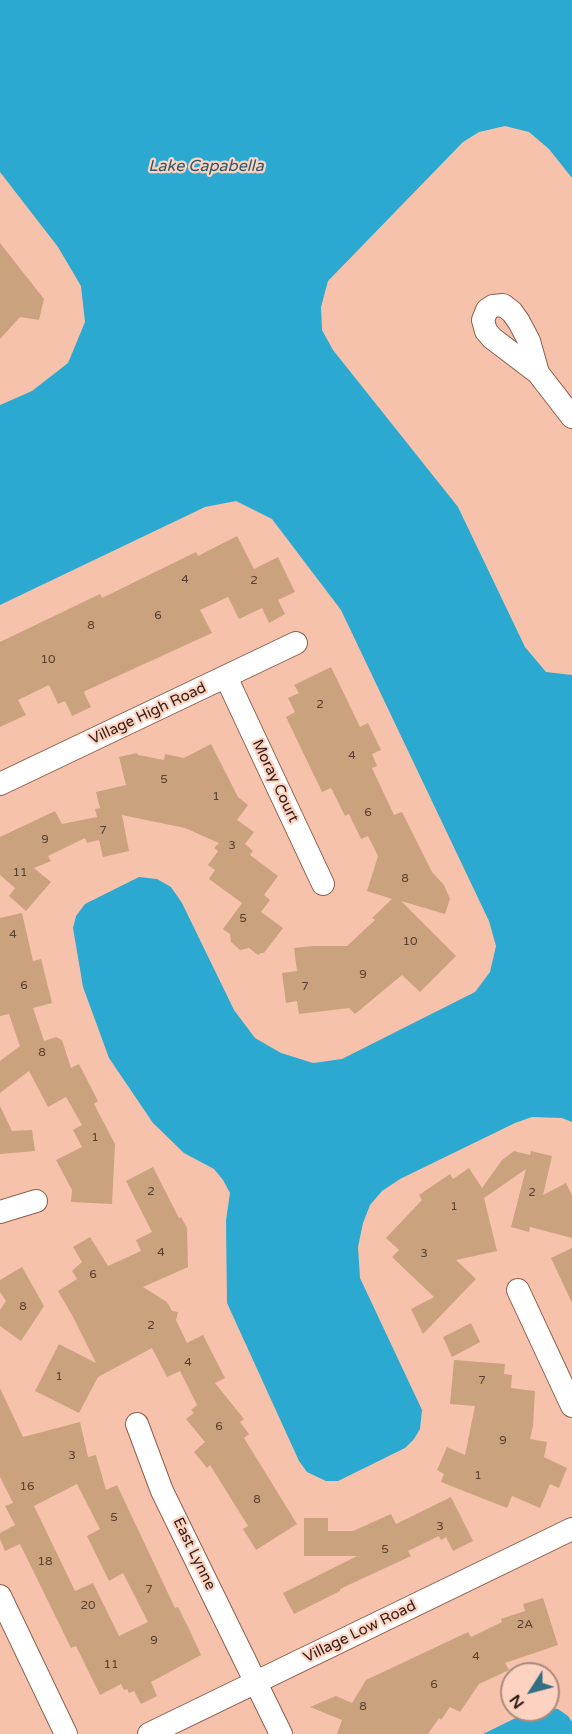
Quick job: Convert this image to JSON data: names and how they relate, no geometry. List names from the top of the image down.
{
  "streets": {
    "street": [
      "Village High Road",
      "Moray Court",
      "East Lynne",
      "Village Low Road"
    ]
  },
  "crossings": [
    ["Village High Road", "Moray Court"],
    ["East Lynne", "Village Low Road"]
  ],
  "water": ["Lake Capabella"],
  "house_numbers": [
    "4",
    "2",
    "6",
    "8",
    "10",
    "2",
    "4",
    "5",
    "1",
    "6",
    "7",
    "9",
    "3",
    "11",
    "8",
    "5",
    "4",
    "10",
    "9",
    "6",
    "7",
    "8",
    "1",
    "2",
    "2",
    "1",
    "4",
    "3",
    "6",
    "8",
    "2",
    "4",
    "1",
    "7",
    "6",
    "9",
    "3",
    "1",
    "16",
    "8",
    "5",
    "3",
    "5",
    "18",
    "7",
    "20",
    "2A",
    "9",
    "4",
    "11",
    "6",
    "8"
  ],
  "north": "bottom left"
}
